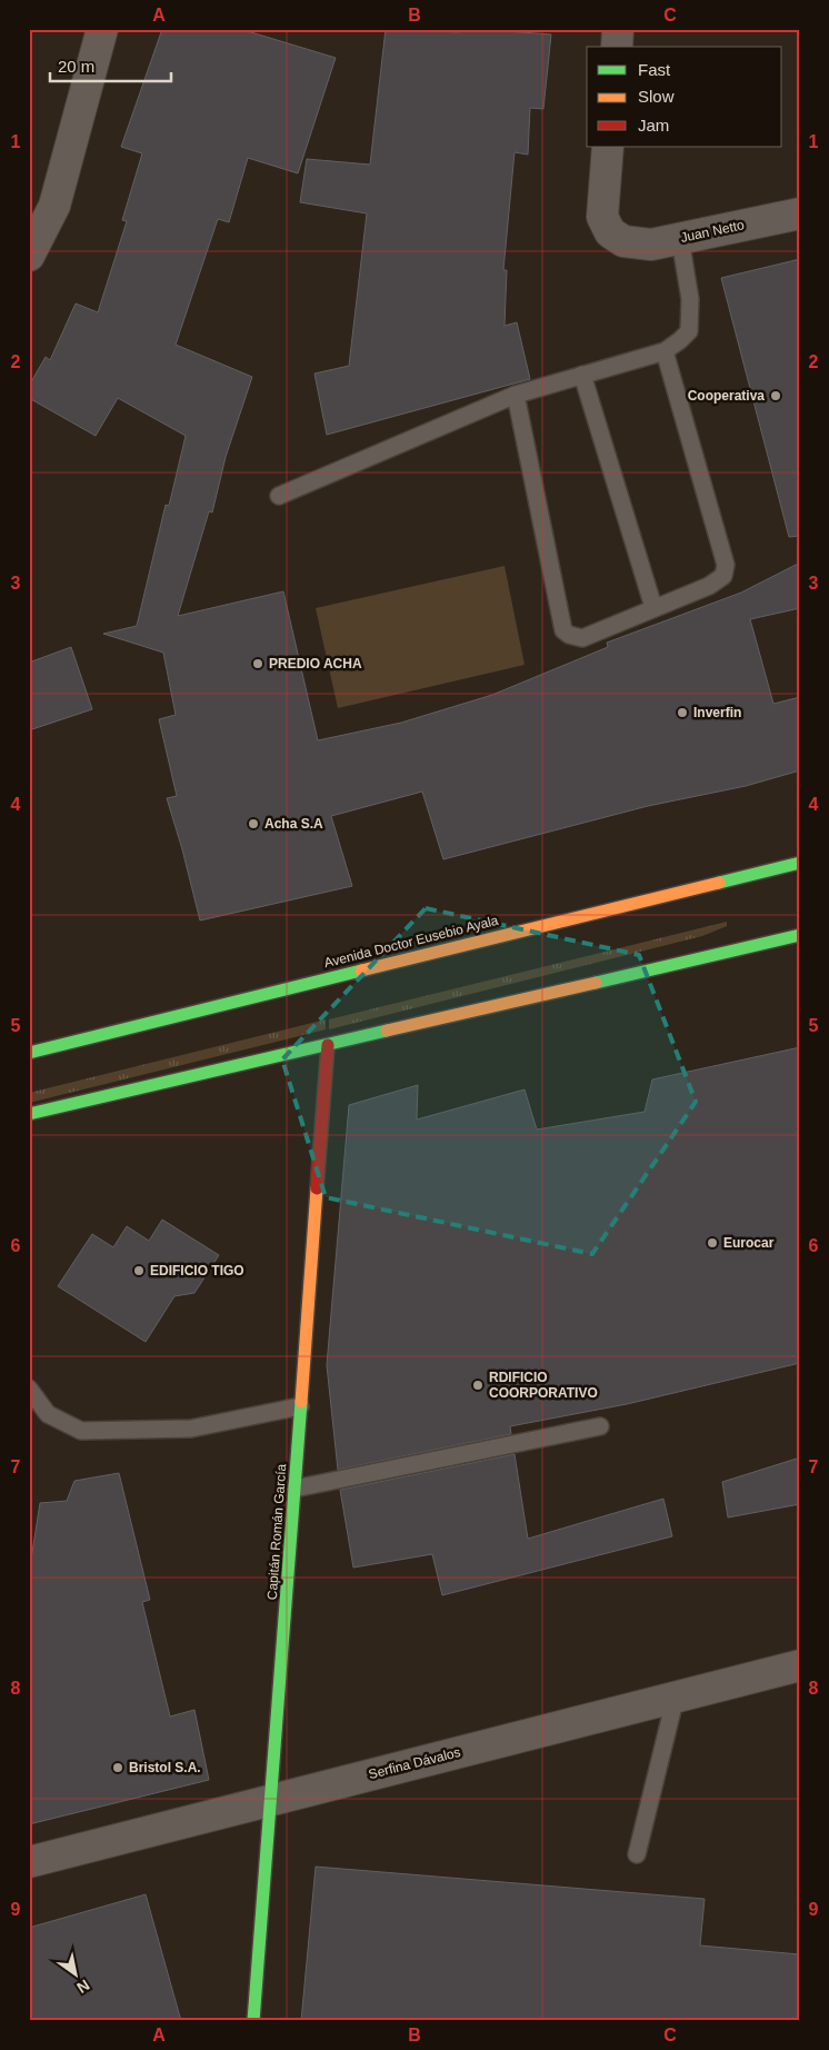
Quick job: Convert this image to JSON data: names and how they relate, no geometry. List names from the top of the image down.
{
  "streets": {
    "main road": ["Avenida Doctor Eusebio Ayala", "Capitán Román García"],
    "street": ["Juan Netto", "Serfina Dávalos"]
  },
  "crossings": [
    ["Capitán Román García", "Serfina Dávalos"]
  ],
  "places": [
    "Cooperativa",
    "PREDIO ACHA",
    "Inverfin",
    "Acha S.A",
    "Eurocar",
    "EDIFICIO TIGO",
    "RDIFICIO COORPORATIVO",
    "Bristol S.A."
  ],
  "legend": ["Fast", "Slow", "Jam"],
  "scale_bar": "20 m",
  "north": "bottom right",
  "grid": {
    "columns": ["A", "B", "C"],
    "rows": [
      "1",
      "2",
      "3",
      "4",
      "5",
      "6",
      "7",
      "8",
      "9"
    ]
  }
}
